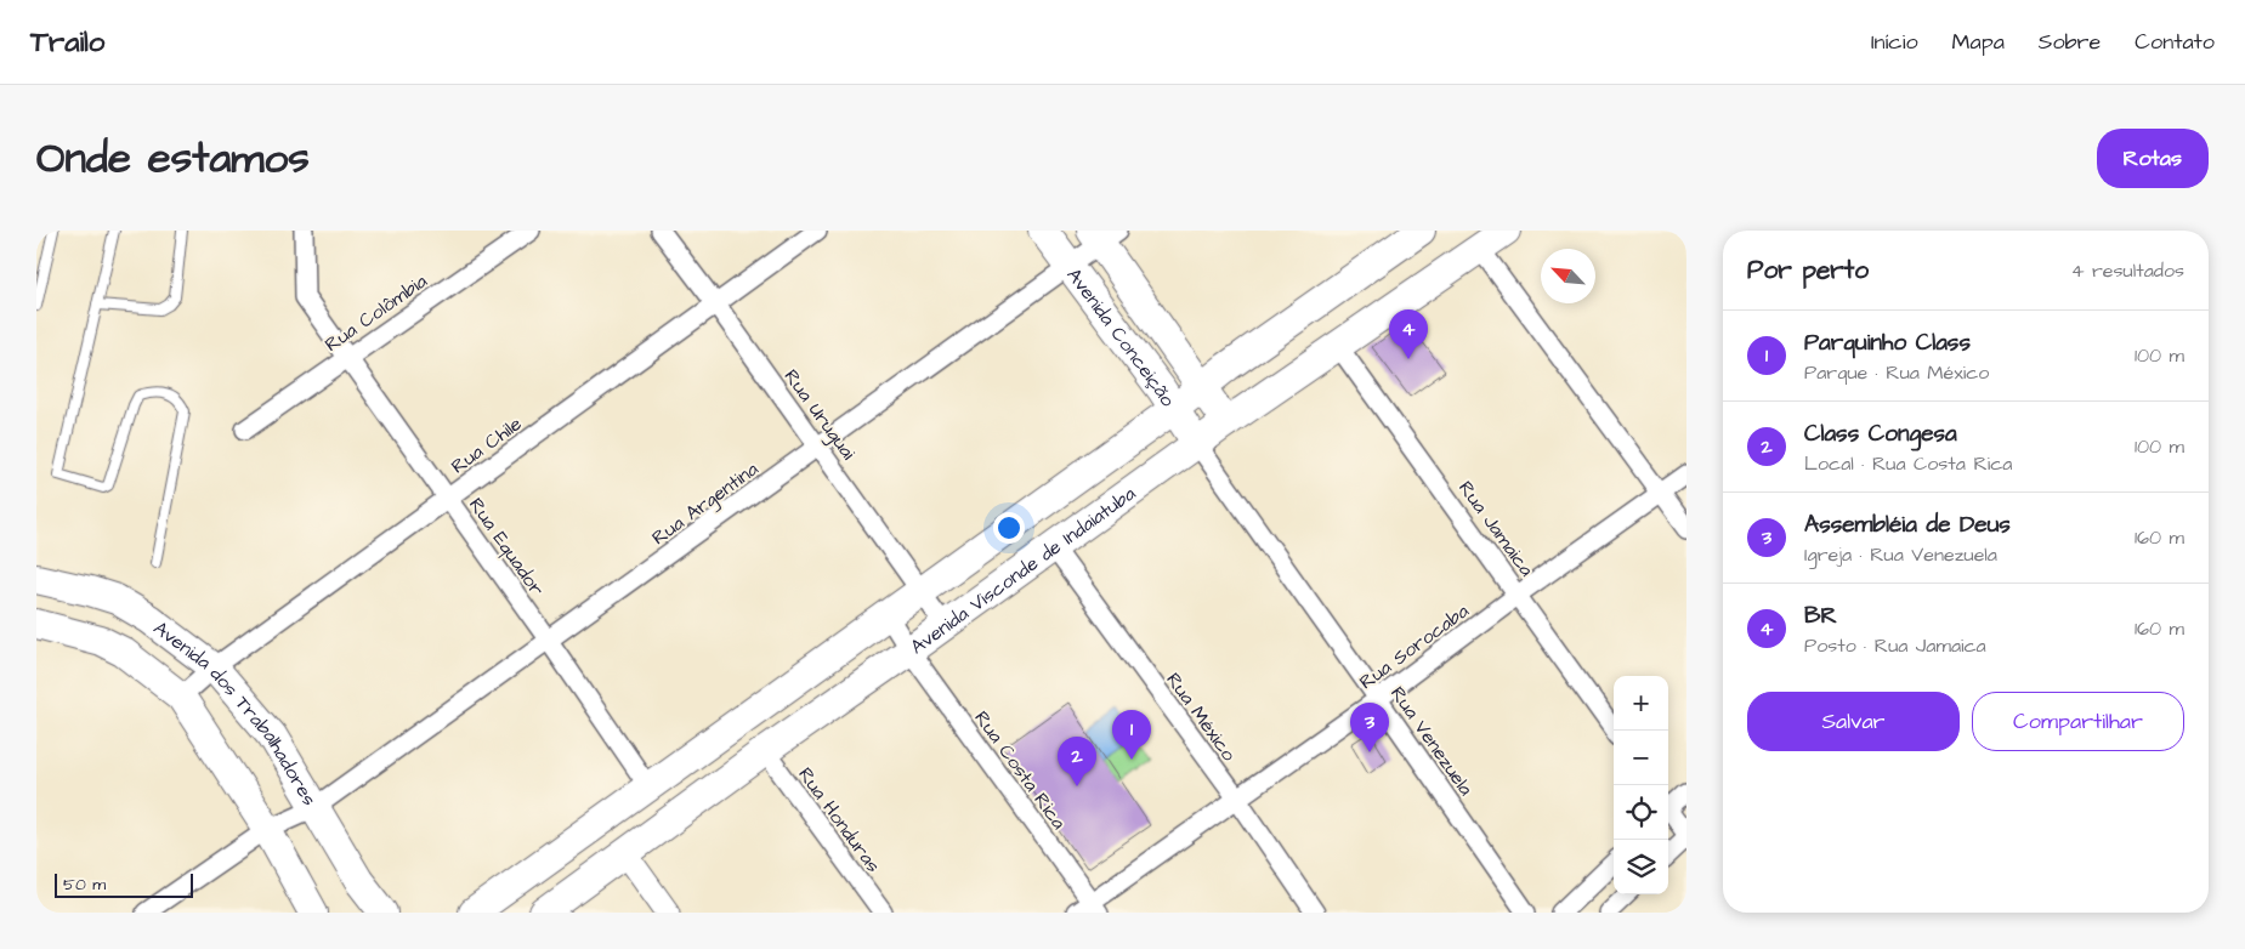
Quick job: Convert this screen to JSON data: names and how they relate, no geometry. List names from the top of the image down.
{
  "streets": {
    "main road": ["Avenida Conceição", "Avenida Visconde de Indaiatuba", "Avenida dos Trabalhadores"],
    "street": [
      "Rua Colômbia",
      "Rua Uruguai",
      "Rua Chile",
      "Rua Argentina",
      "Rua Jamaica",
      "Rua Equador",
      "Rua Sorocaba",
      "Rua México",
      "Rua Venezuela",
      "Rua Costa Rica",
      "Rua Honduras"
    ]
  },
  "crossings": [
    ["Rua Colômbia", "Rua Equador"],
    ["Avenida Conceição", "Rua Argentina"],
    ["Avenida Conceição", "Avenida Visconde de Indaiatuba"],
    ["Avenida Conceição", "Rua Venezuela"],
    ["Rua Uruguai", "Rua Chile"],
    ["Rua Uruguai", "Rua Argentina"],
    ["Rua Uruguai", "Avenida Visconde de Indaiatuba"],
    ["Rua Chile", "Rua Equador"],
    ["Rua Chile", "Avenida dos Trabalhadores"],
    ["Rua Argentina", "Rua Equador"],
    ["Rua Argentina", "Avenida dos Trabalhadores"],
    ["Rua Jamaica", "Avenida Visconde de Indaiatuba"],
    ["Rua Jamaica", "Rua Sorocaba"],
    ["Rua Equador", "Avenida Visconde de Indaiatuba"],
    ["Avenida Visconde de Indaiatuba", "Rua México"],
    ["Avenida Visconde de Indaiatuba", "Rua Venezuela"],
    ["Avenida Visconde de Indaiatuba", "Rua Costa Rica"],
    ["Avenida Visconde de Indaiatuba", "Rua Honduras"],
    ["Rua Sorocaba", "Rua México"],
    ["Rua Sorocaba", "Rua Venezuela"],
    ["Rua Sorocaba", "Rua Costa Rica"]
  ],
  "scale_bar": "50 m",
  "north": "top left",
  "page": {
    "header": "Trailo",
    "nav": [
      "Início",
      "Mapa",
      "Sobre",
      "Contato"
    ],
    "title": "Onde estamos",
    "buttons": [
      "Rotas",
      ["Salvar", "Compartilhar"]
    ],
    "heading": ["Por perto", "4 resultados"],
    "pins": [
      "4",
      "3",
      "1",
      "2"
    ],
    "list": [
      {
        "mark": "1",
        "name": "Parquinho Class",
        "note": "Parque · Rua México",
        "value": "100 m"
      },
      {
        "mark": "2",
        "name": "Class Congesa",
        "note": "Local · Rua Costa Rica",
        "value": "100 m"
      },
      {
        "mark": "3",
        "name": "Assembléia de Deus",
        "note": "Igreja · Rua Venezuela",
        "value": "160 m"
      },
      {
        "mark": "4",
        "name": "BR",
        "note": "Posto · Rua Jamaica",
        "value": "160 m"
      }
    ],
    "map_buttons": ["+", "−"],
    "scale": "50 m"
  }
}
